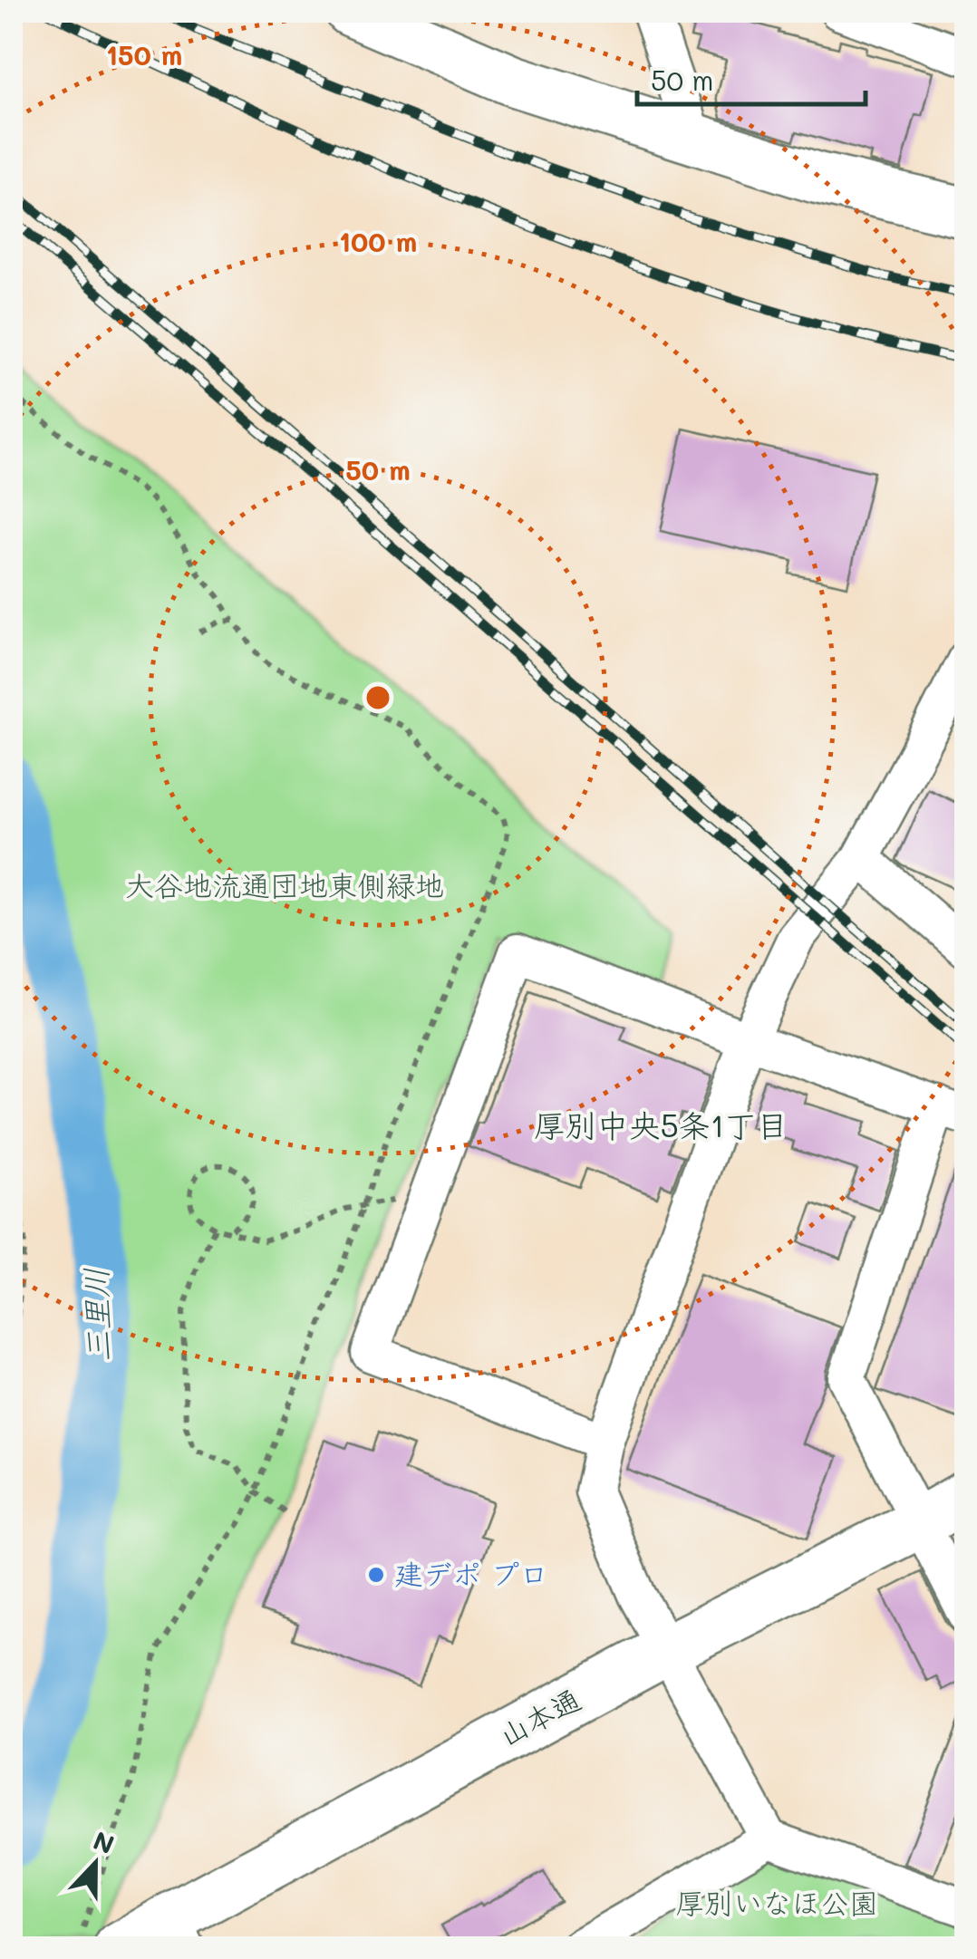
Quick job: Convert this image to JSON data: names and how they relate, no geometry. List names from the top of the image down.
{
  "streets": {
    "street": ["山本通"]
  },
  "districts": ["厚別中央5条1丁目"],
  "water": ["三里川"],
  "parks": ["大谷地流通団地東側緑地", "厚別いなほ公園"],
  "places": ["建デポ プロ"],
  "scale_bar": "50 m",
  "north": "top",
  "rings": ["150 m", "100 m", "50 m"]
}
